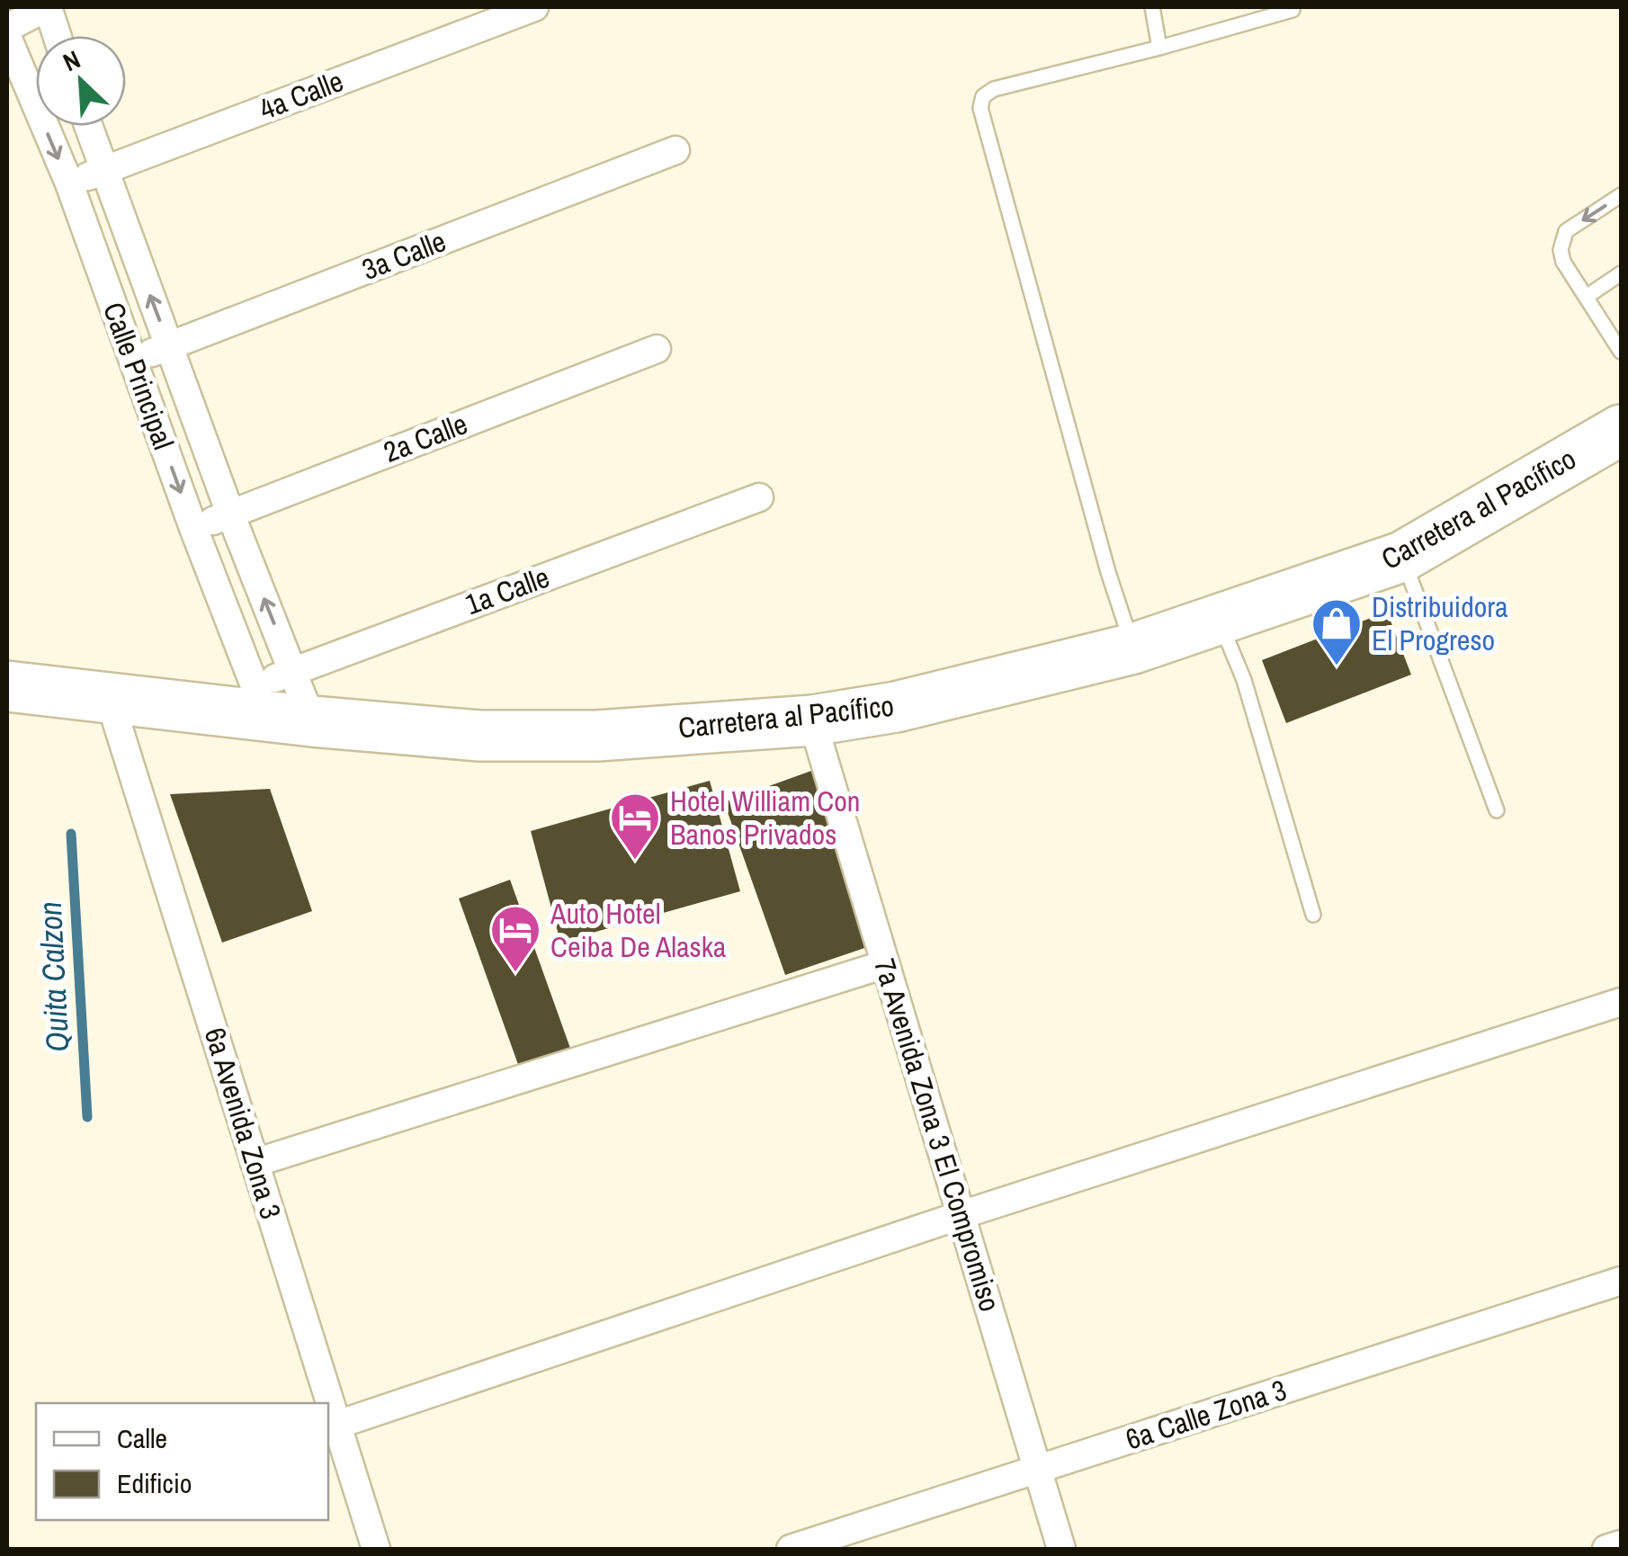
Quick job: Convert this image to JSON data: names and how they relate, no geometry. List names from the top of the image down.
{
  "streets": {
    "highway": ["Carretera al Pacífico"],
    "street": [
      "4a Calle",
      "3a Calle",
      "Calle Principal",
      "2a Calle",
      "1a Calle",
      "6a Avenida Zona 3",
      "7a Avenida Zona 3 El Compromiso",
      "6a Calle Zona 3"
    ]
  },
  "crossings": [
    ["4a Calle", "Calle Principal"],
    ["3a Calle", "Calle Principal"],
    ["Calle Principal", "2a Calle"],
    ["Calle Principal", "Carretera al Pacífico"],
    ["Calle Principal", "1a Calle"],
    ["Carretera al Pacífico", "1a Calle"],
    ["Carretera al Pacífico", "6a Avenida Zona 3"],
    ["Carretera al Pacífico", "7a Avenida Zona 3 El Compromiso"],
    ["7a Avenida Zona 3 El Compromiso", "6a Calle Zona 3"]
  ],
  "water": ["Quita Calzon"],
  "places": {
    "shop": ["Distribuidora El Progreso"],
    "hotel": ["Hotel William Con Banos Privados", "Auto Hotel Ceiba De Alaska"]
  },
  "legend": ["Calle", "Edificio"],
  "north": "top left"
}
